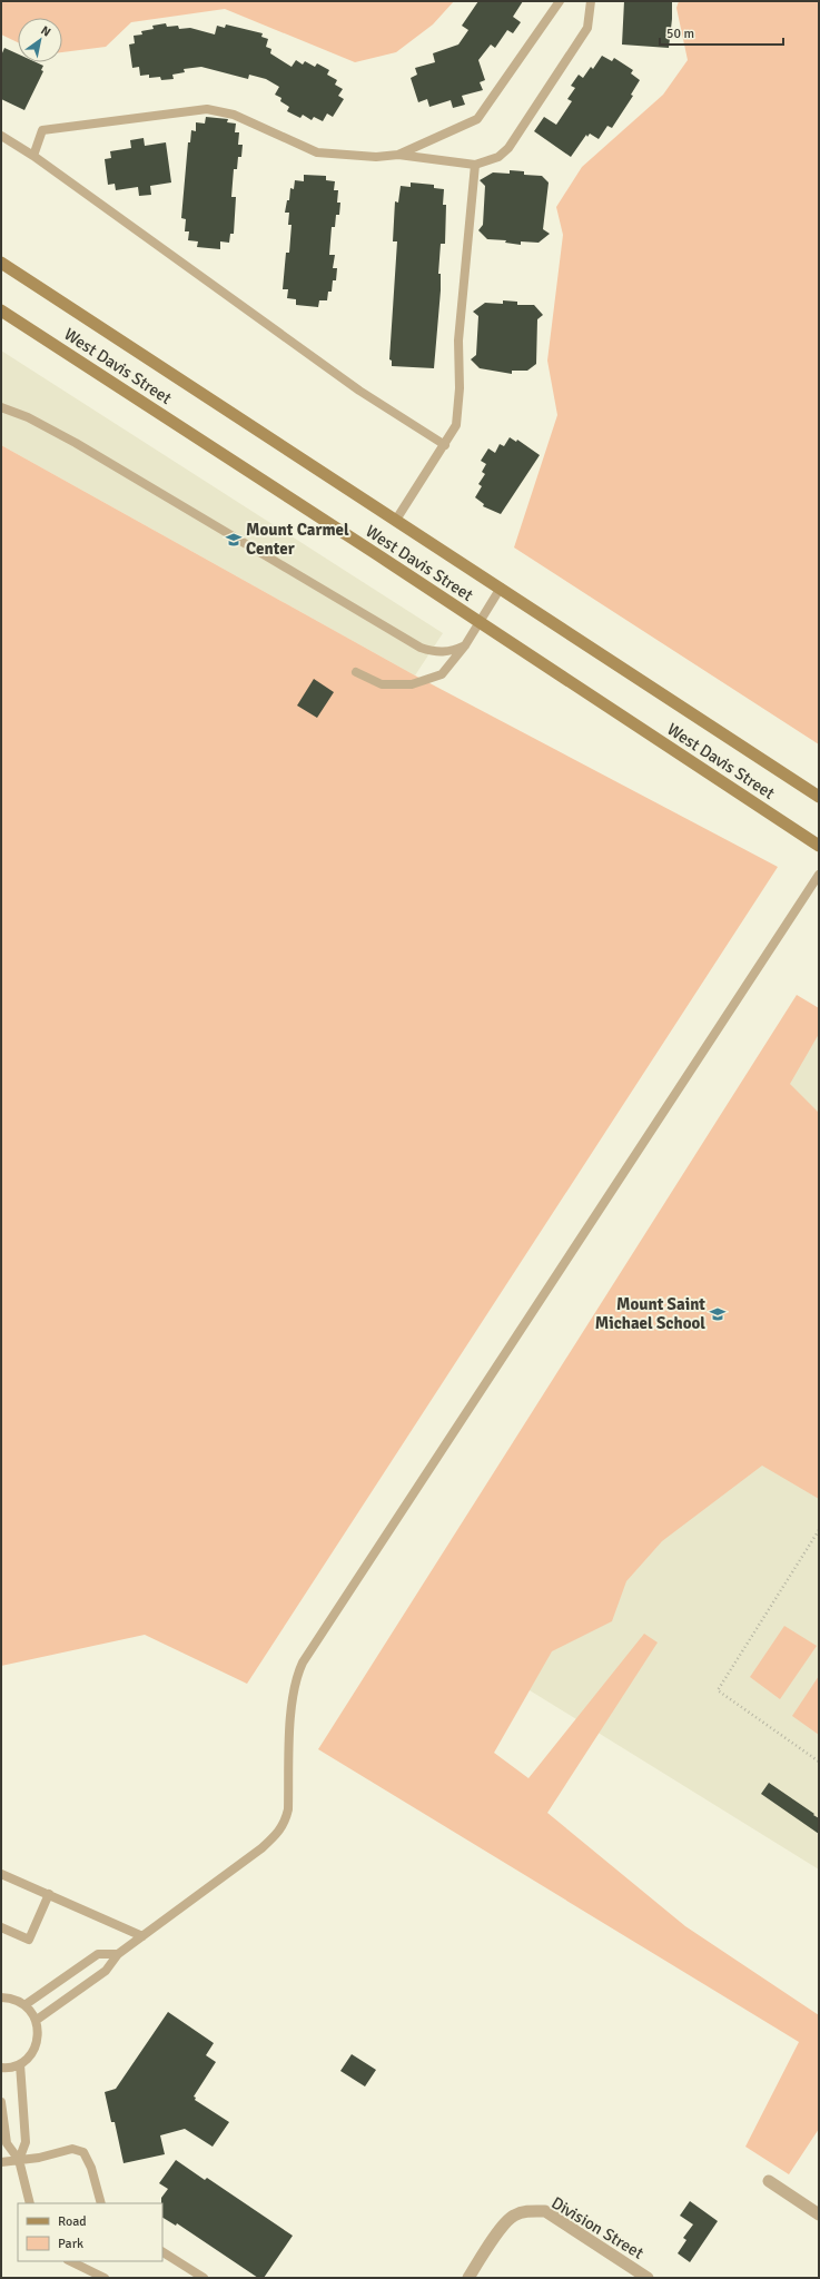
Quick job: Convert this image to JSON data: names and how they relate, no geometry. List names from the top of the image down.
{
  "streets": {
    "main road": ["West Davis Street"],
    "street": ["Division Street"]
  },
  "places": {
    "school or university": ["Mount Carmel Center", "Mount Saint Michael School"]
  },
  "legend": ["Road", "Park"],
  "scale_bar": "50 m",
  "north": "top right"
}
